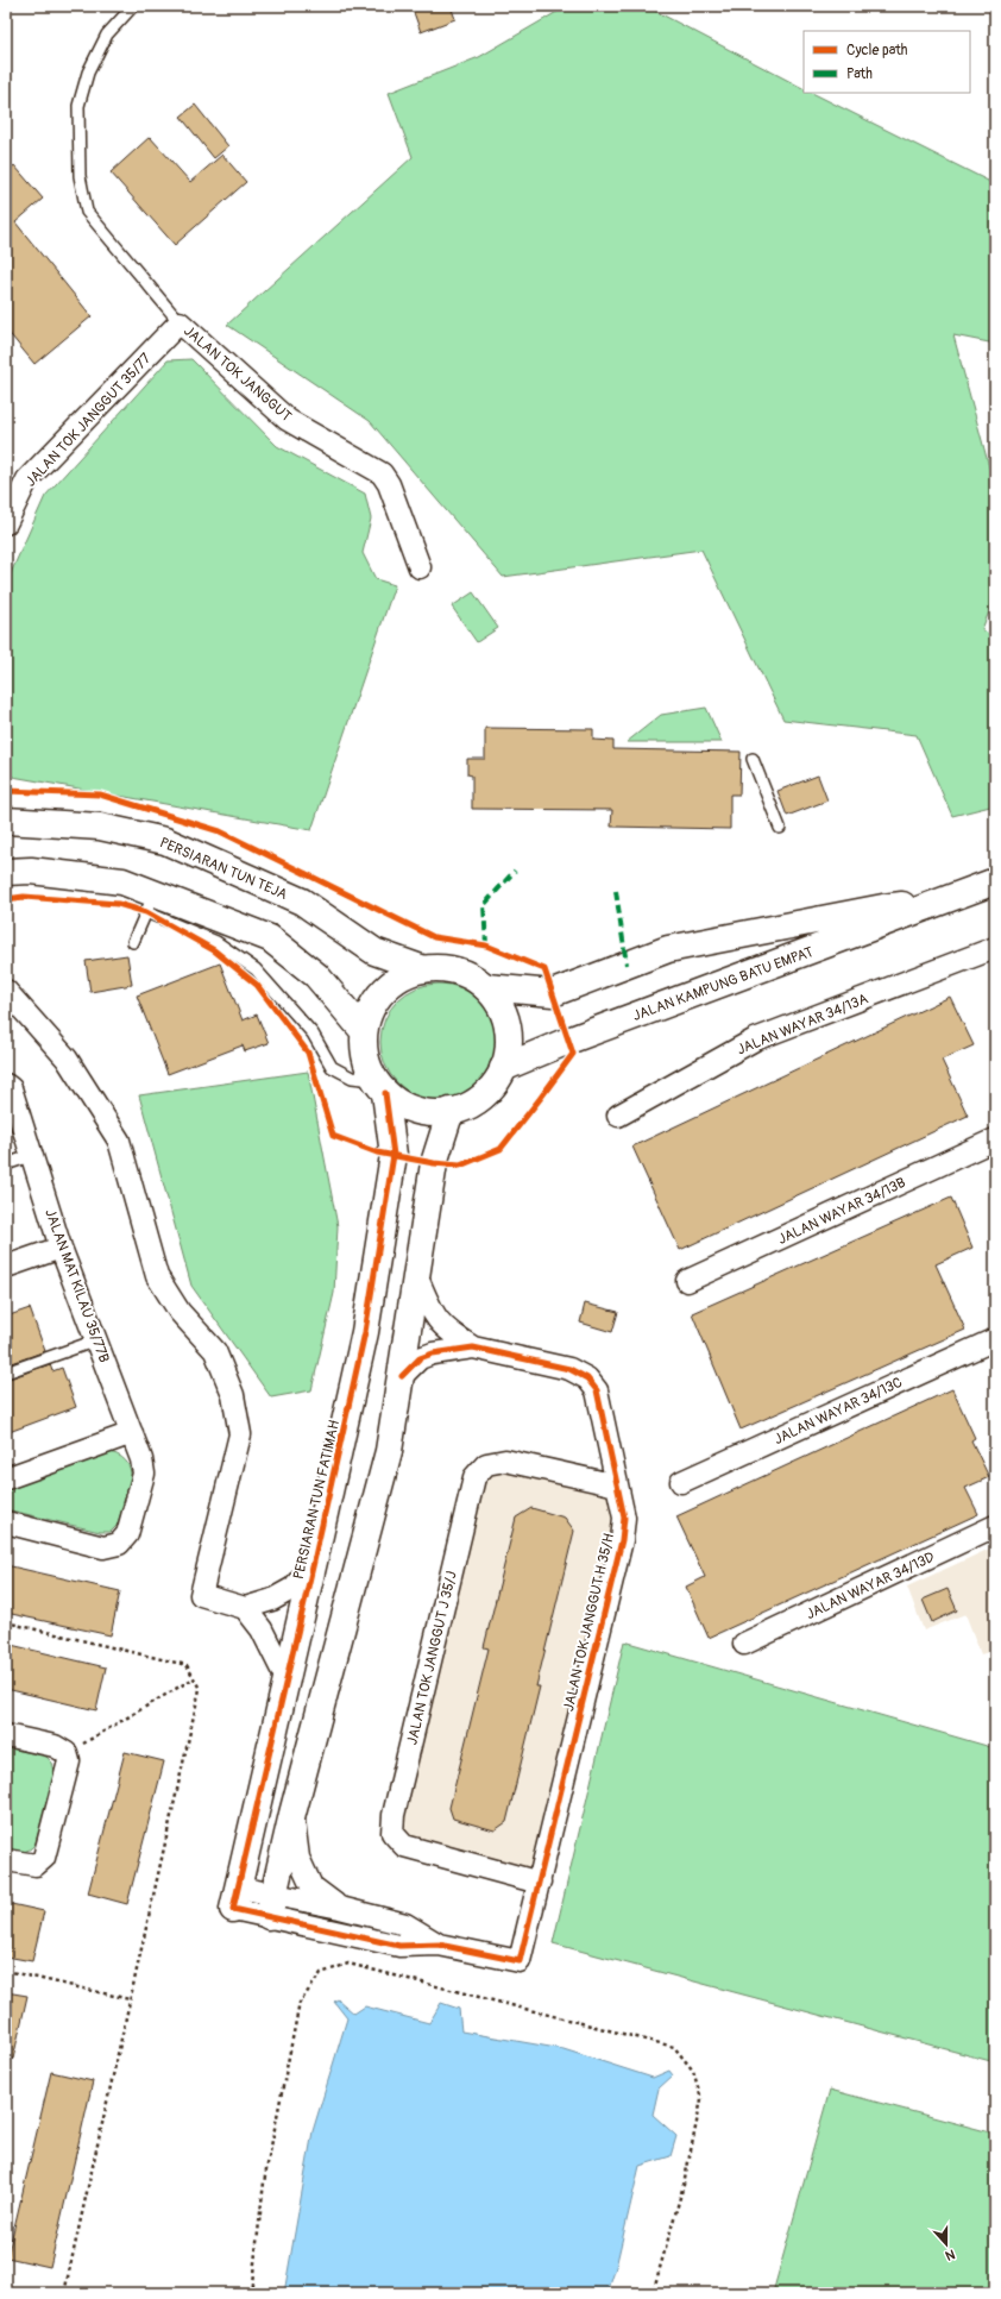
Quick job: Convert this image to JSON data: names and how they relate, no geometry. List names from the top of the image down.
{
  "streets": {
    "main road": ["PERSIARAN TUN TEJA", "JALAN KAMPUNG BATU EMPAT", "PERSIARAN TUN FATIMAH"],
    "street": [
      "JALAN TOK JANGGUT",
      "JALAN TOK JANGGUT 35/77",
      "JALAN WAYAR 34/13A",
      "JALAN WAYAR 34/13B",
      "JALAN MAT KILAU 35/77B",
      "JALAN WAYAR 34/13C",
      "JALAN WAYAR 34/13D",
      "JALAN TOK JANGGUT H 35/H",
      "JALAN TOK JANGGUT J 35/J"
    ]
  },
  "crossings": [
    ["JALAN TOK JANGGUT", "JALAN TOK JANGGUT 35/77"],
    ["PERSIARAN TUN TEJA", "JALAN KAMPUNG BATU EMPAT"],
    ["PERSIARAN TUN TEJA", "PERSIARAN TUN FATIMAH"],
    ["JALAN KAMPUNG BATU EMPAT", "PERSIARAN TUN FATIMAH"],
    ["JALAN TOK JANGGUT H 35/H", "JALAN TOK JANGGUT J 35/J"]
  ],
  "legend": ["Cycle path", "Path"],
  "north": "bottom"
}
